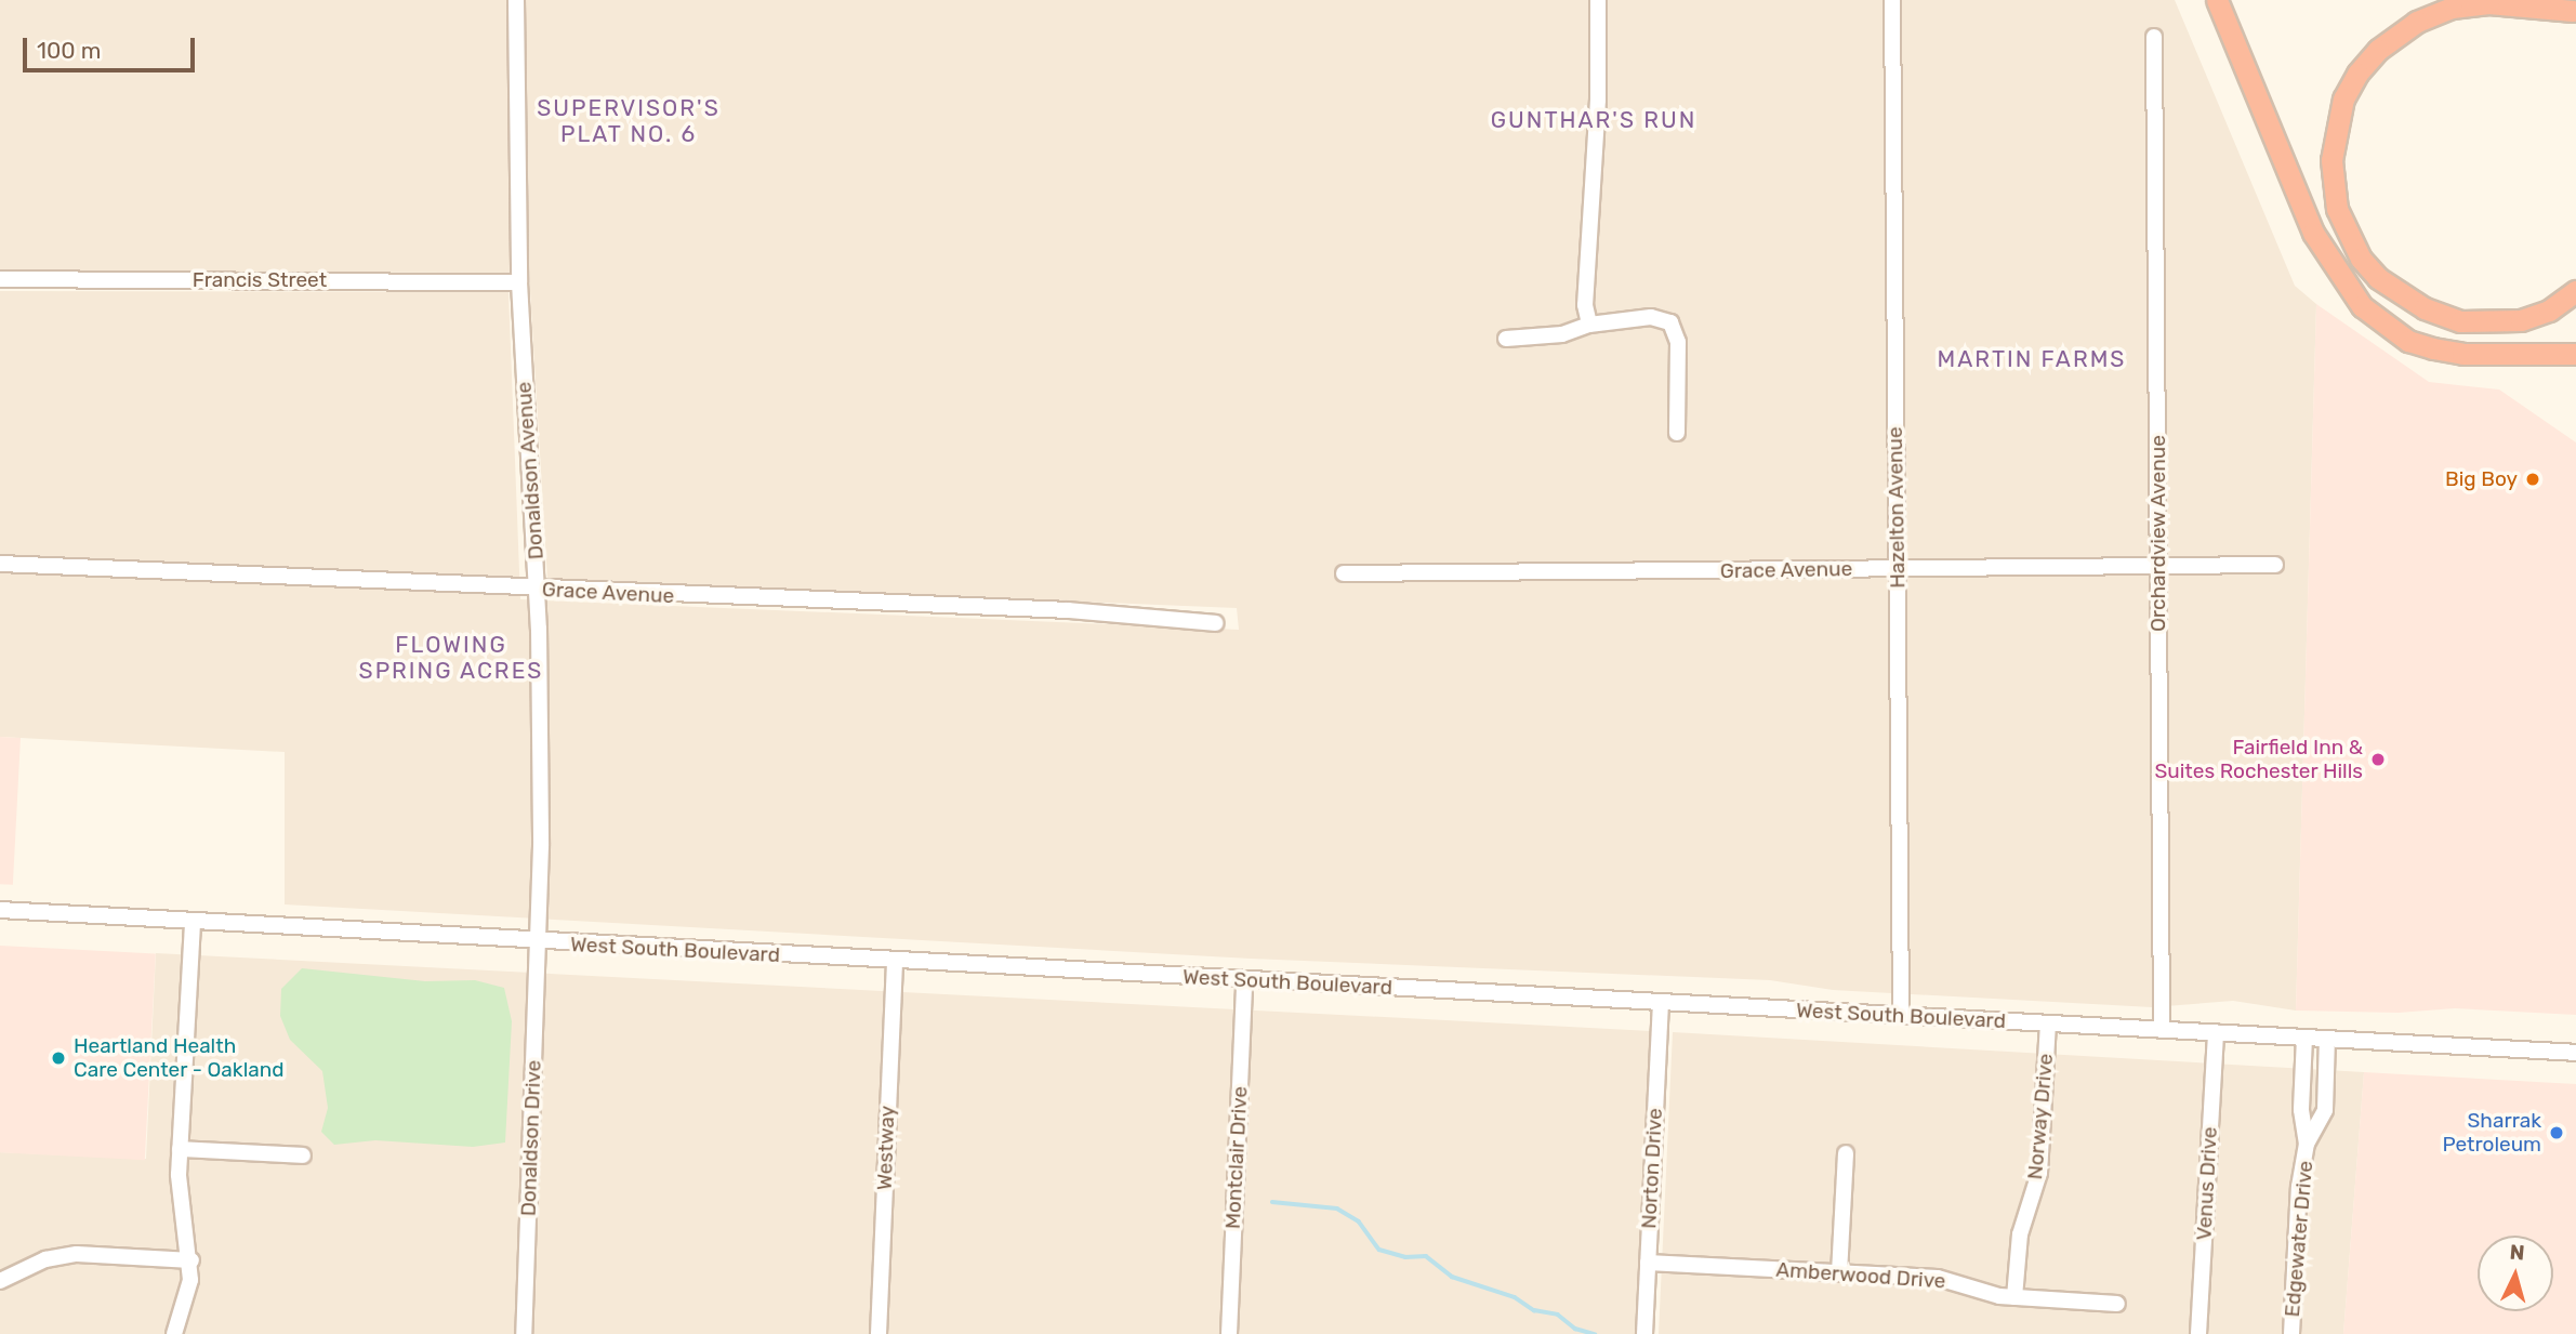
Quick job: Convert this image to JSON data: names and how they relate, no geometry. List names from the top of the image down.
{
  "streets": {
    "street": [
      "Francis Street",
      "Donaldson Avenue",
      "Hazelton Avenue",
      "Orchardview Avenue",
      "Grace Avenue",
      "West South Boulevard",
      "Norway Drive",
      "Donaldson Drive",
      "Westway",
      "Montclair Drive",
      "Norton Drive",
      "Venus Drive",
      "Edgewater Drive",
      "Amberwood Drive"
    ]
  },
  "crossings": [
    ["Francis Street", "Donaldson Avenue"],
    ["Donaldson Avenue", "Grace Avenue"],
    ["Donaldson Avenue", "West South Boulevard"],
    ["Donaldson Avenue", "Donaldson Drive"],
    ["Hazelton Avenue", "Grace Avenue"],
    ["Hazelton Avenue", "West South Boulevard"],
    ["Orchardview Avenue", "Grace Avenue"],
    ["Orchardview Avenue", "West South Boulevard"],
    ["West South Boulevard", "Norway Drive"],
    ["West South Boulevard", "Donaldson Drive"],
    ["West South Boulevard", "Westway"],
    ["West South Boulevard", "Montclair Drive"],
    ["West South Boulevard", "Norton Drive"],
    ["West South Boulevard", "Venus Drive"],
    ["West South Boulevard", "Edgewater Drive"],
    ["Norway Drive", "Amberwood Drive"],
    ["Norton Drive", "Amberwood Drive"]
  ],
  "districts": [
    "SUPERVISOR'S PLAT NO. 6",
    "GUNTHAR'S RUN",
    "MARTIN FARMS",
    "FLOWING SPRING ACRES"
  ],
  "places": [
    "Big Boy",
    "Fairfield Inn & Suites Rochester Hills",
    "Heartland Health Care Center - Oakland",
    "Sharrak Petroleum"
  ],
  "scale_bar": "100 m",
  "north": "top"
}
